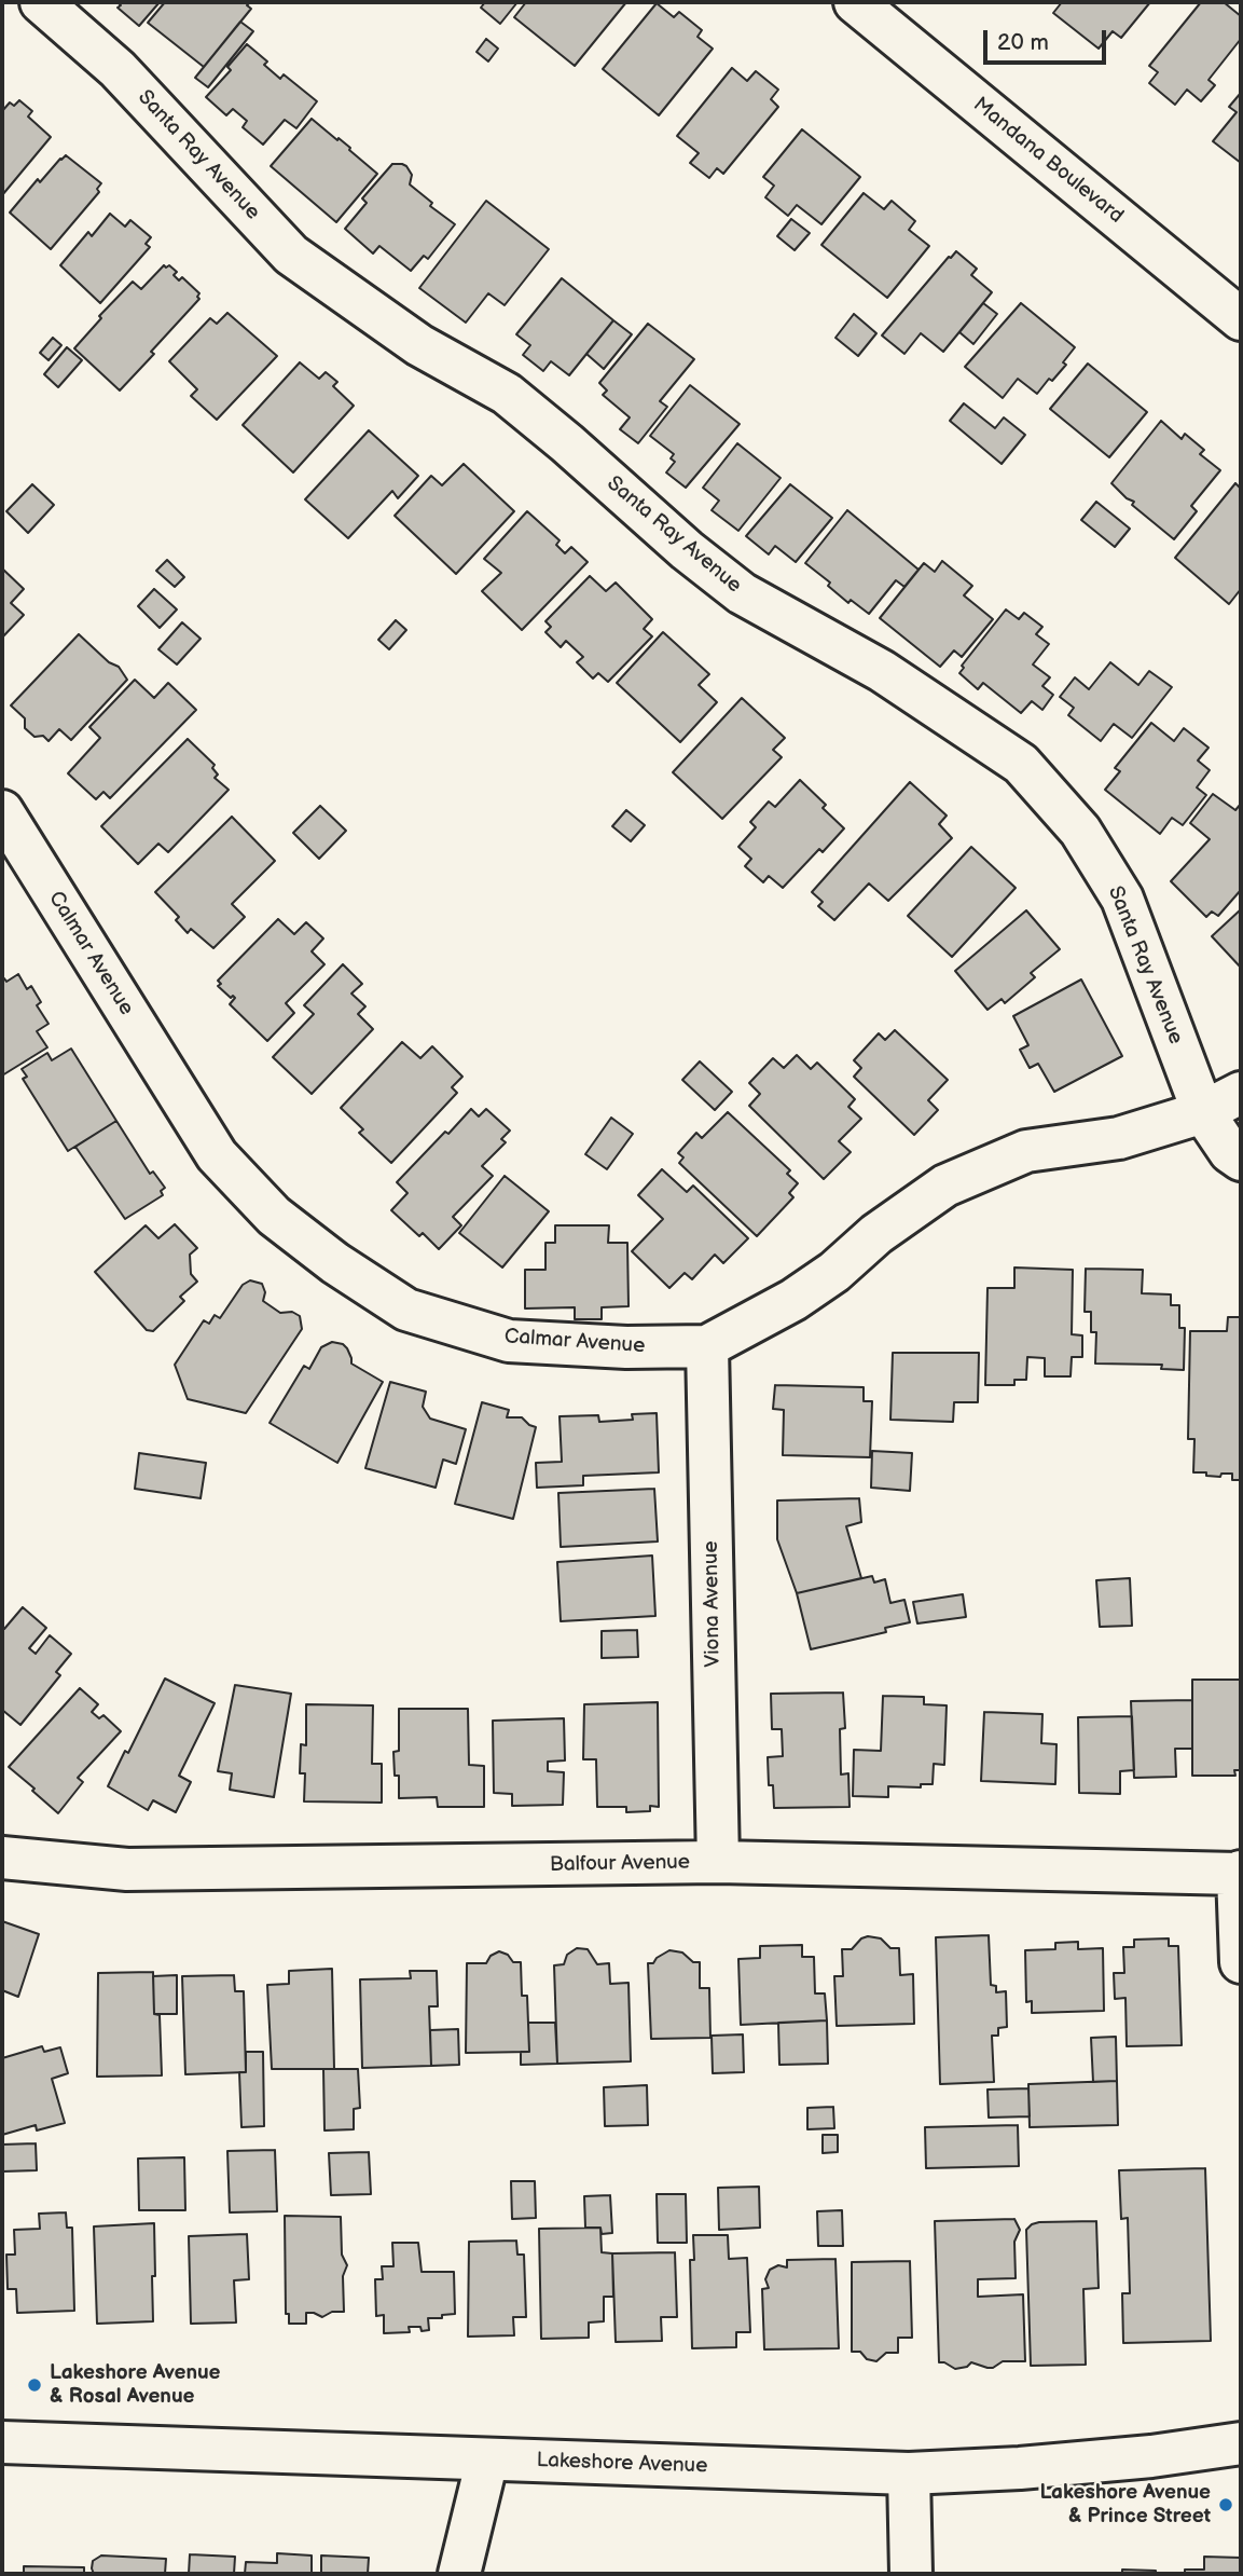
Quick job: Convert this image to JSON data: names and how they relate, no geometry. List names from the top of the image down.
{
  "streets": {
    "street": [
      "Santa Ray Avenue",
      "Mandana Boulevard",
      "Calmar Avenue",
      "Viona Avenue",
      "Balfour Avenue",
      "Lakeshore Avenue"
    ]
  },
  "crossings": [
    ["Santa Ray Avenue", "Calmar Avenue"],
    ["Calmar Avenue", "Viona Avenue"],
    ["Viona Avenue", "Balfour Avenue"]
  ],
  "places": ["Lakeshore Avenue & Rosal Avenue", "Lakeshore Avenue & Prince Street"],
  "scale_bar": "20 m"
}
